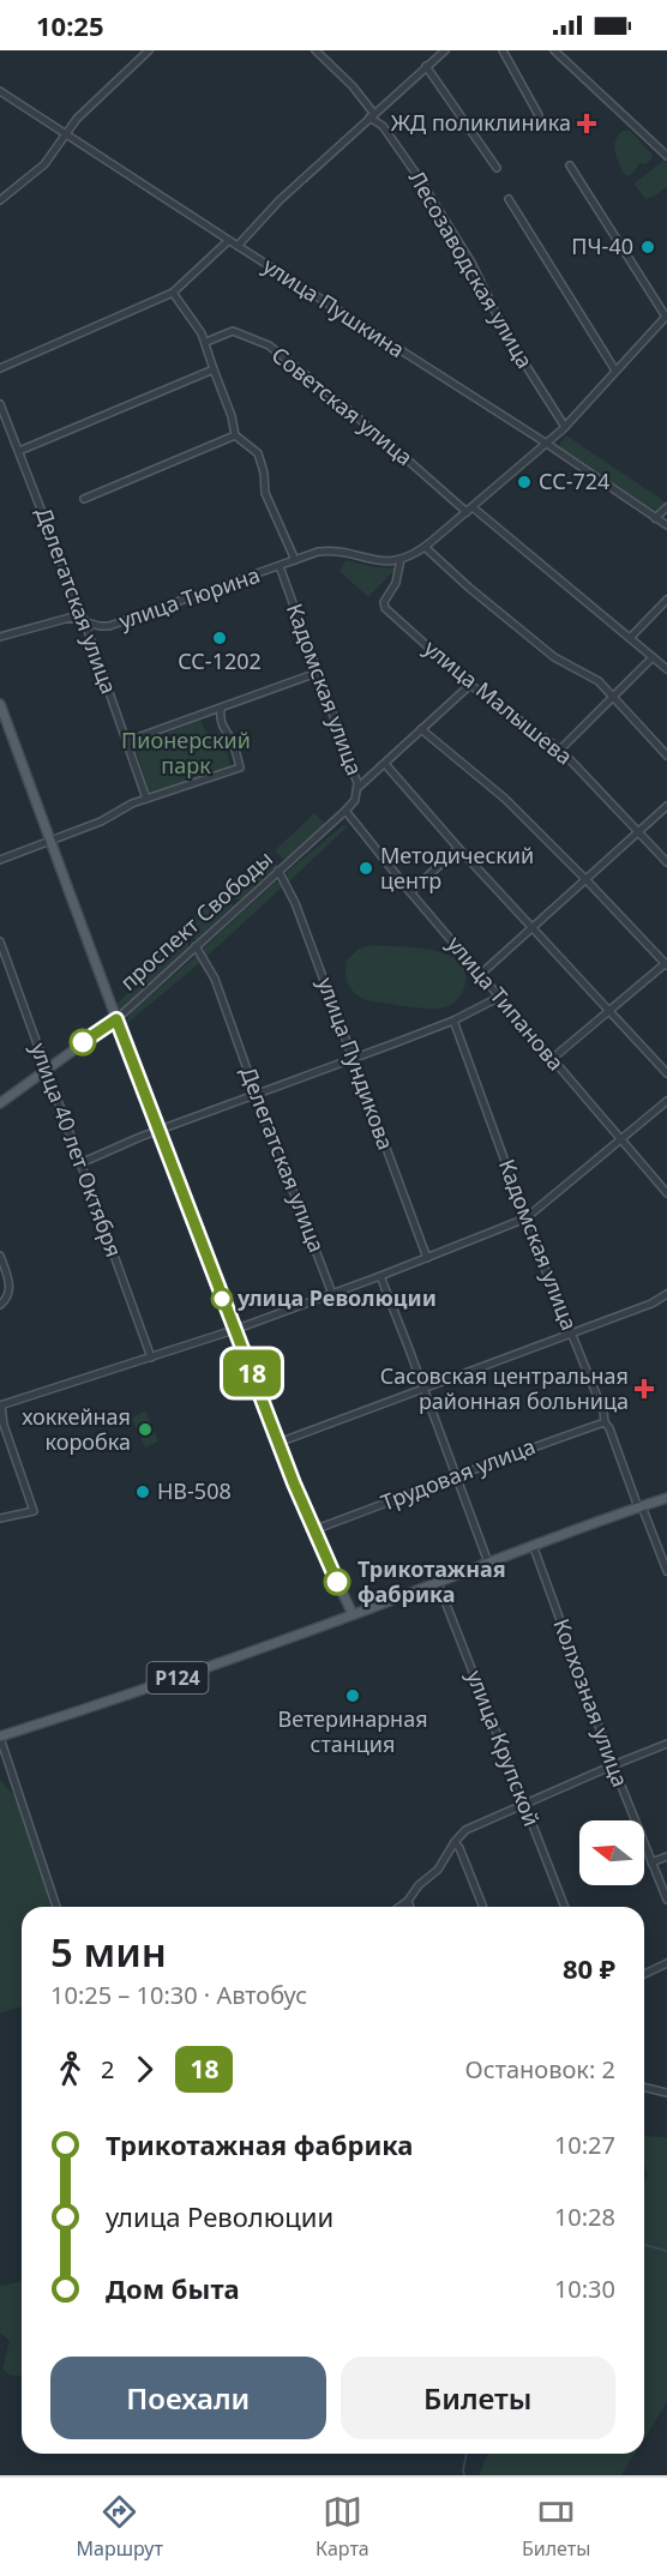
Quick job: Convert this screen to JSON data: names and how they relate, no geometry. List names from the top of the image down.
{
  "streets": {
    "main road": ["проспект Свободы", "Р124"],
    "street": [
      "Лесозаводская улица",
      "улица Пушкина",
      "Советская улица",
      "улица Тюрина",
      "Делегатская улица",
      "Кадомская улица",
      "улица Малышева",
      "улица Типанова",
      "улица Пундикова",
      "улица 40 лет Октября",
      "Трудовая улица",
      "Колхозная улица",
      "улица Крупской"
    ]
  },
  "crossings": [
    ["улица Тюрина", "Делегатская улица"],
    ["улица Тюрина", "Кадомская улица"],
    ["улица Тюрина", "улица Малышева"],
    ["Делегатская улица", "проспект Свободы"],
    ["Кадомская улица", "проспект Свободы"],
    ["Кадомская улица", "улица Типанова"],
    ["Кадомская улица", "Трудовая улица"],
    ["Кадомская улица", "Р124"],
    ["проспект Свободы", "улица Типанова"],
    ["проспект Свободы", "улица Пундикова"],
    ["проспект Свободы", "улица 40 лет Октября"],
    ["Р124", "Колхозная улица"],
    ["Р124", "улица Крупской"]
  ],
  "parks": ["Пионерский парк"],
  "places": {
    "health": ["ЖД поликлиника", "Сасовская центральная районная больница"],
    "other": [
      "ПЧ-40",
      "СС-724",
      "СС-1202",
      "Методический центр",
      "улица Революции",
      "хоккейная коробка",
      "НВ-508",
      "Трикотажная фабрика",
      "Ветеринарная станция"
    ]
  },
  "lines": ["bus line 18"],
  "north": "left",
  "page": {
    "status": "10:25",
    "on_map": "18",
    "heading": ["5 мин", "10:25 – 10:30 · Автобус", "80 ₽"],
    "legs": ["2", "18", "Остановок: 2"],
    "list": [
      {
        "name": "Трикотажная фабрика",
        "value": "10:27"
      },
      {
        "name": "улица Революции",
        "value": "10:28"
      },
      {
        "name": "Дом быта",
        "value": "10:30"
      }
    ],
    "buttons": ["Поехали", "Билеты"],
    "tabs": ["Маршрут", "Карта", "Билеты"]
  }
}
